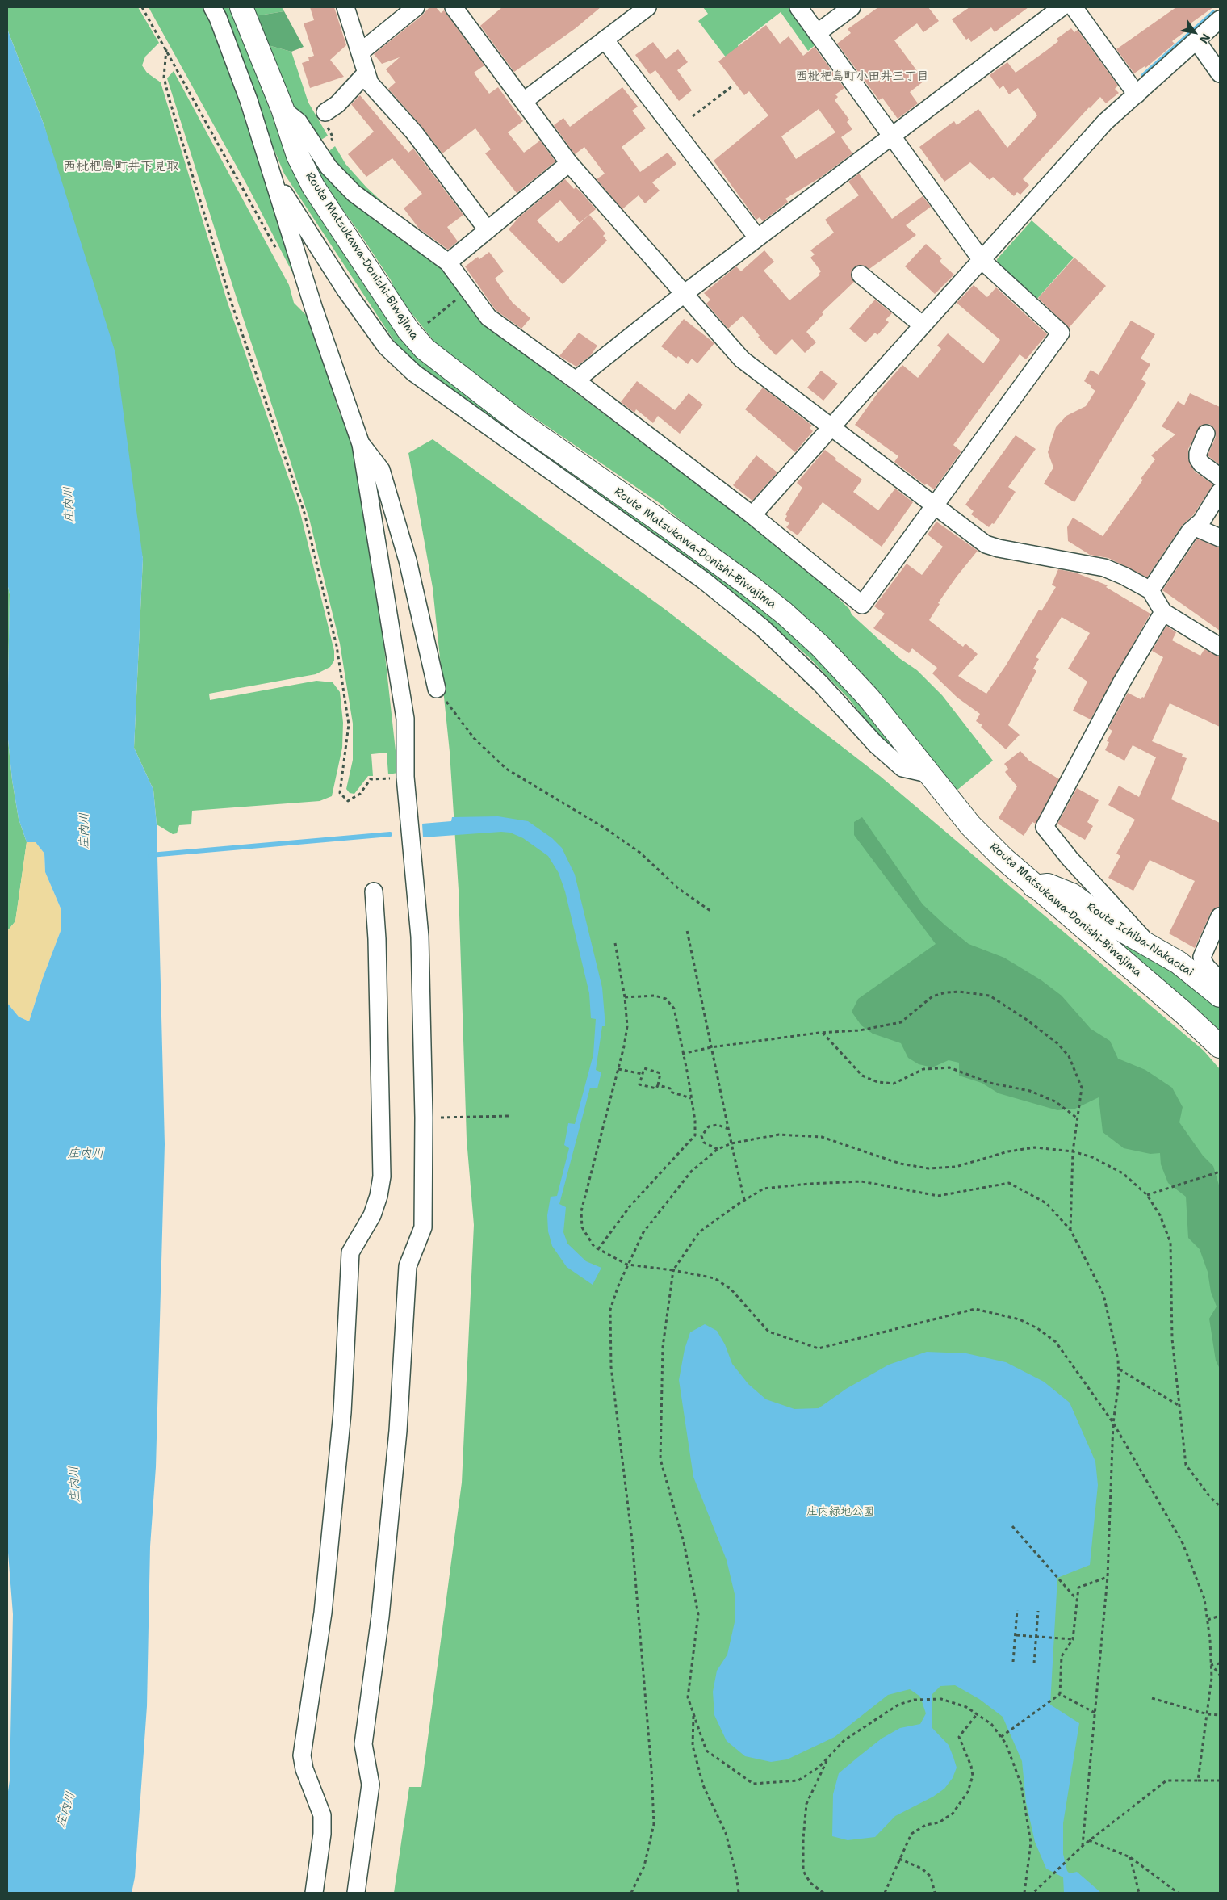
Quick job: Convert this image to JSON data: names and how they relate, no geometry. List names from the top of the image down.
{
  "streets": {
    "main road": ["Route Matsukawa-Donishi-Biwajima", "Route Ichiba-Nakaotai"]
  },
  "crossings": [
    ["Route Matsukawa-Donishi-Biwajima", "Route Ichiba-Nakaotai"]
  ],
  "districts": ["西枇杷島町小田井三丁目", "西枇杷島町井下見取"],
  "water": ["庄内川"],
  "parks": ["庄内緑地公園"],
  "north": "bottom right"
}
